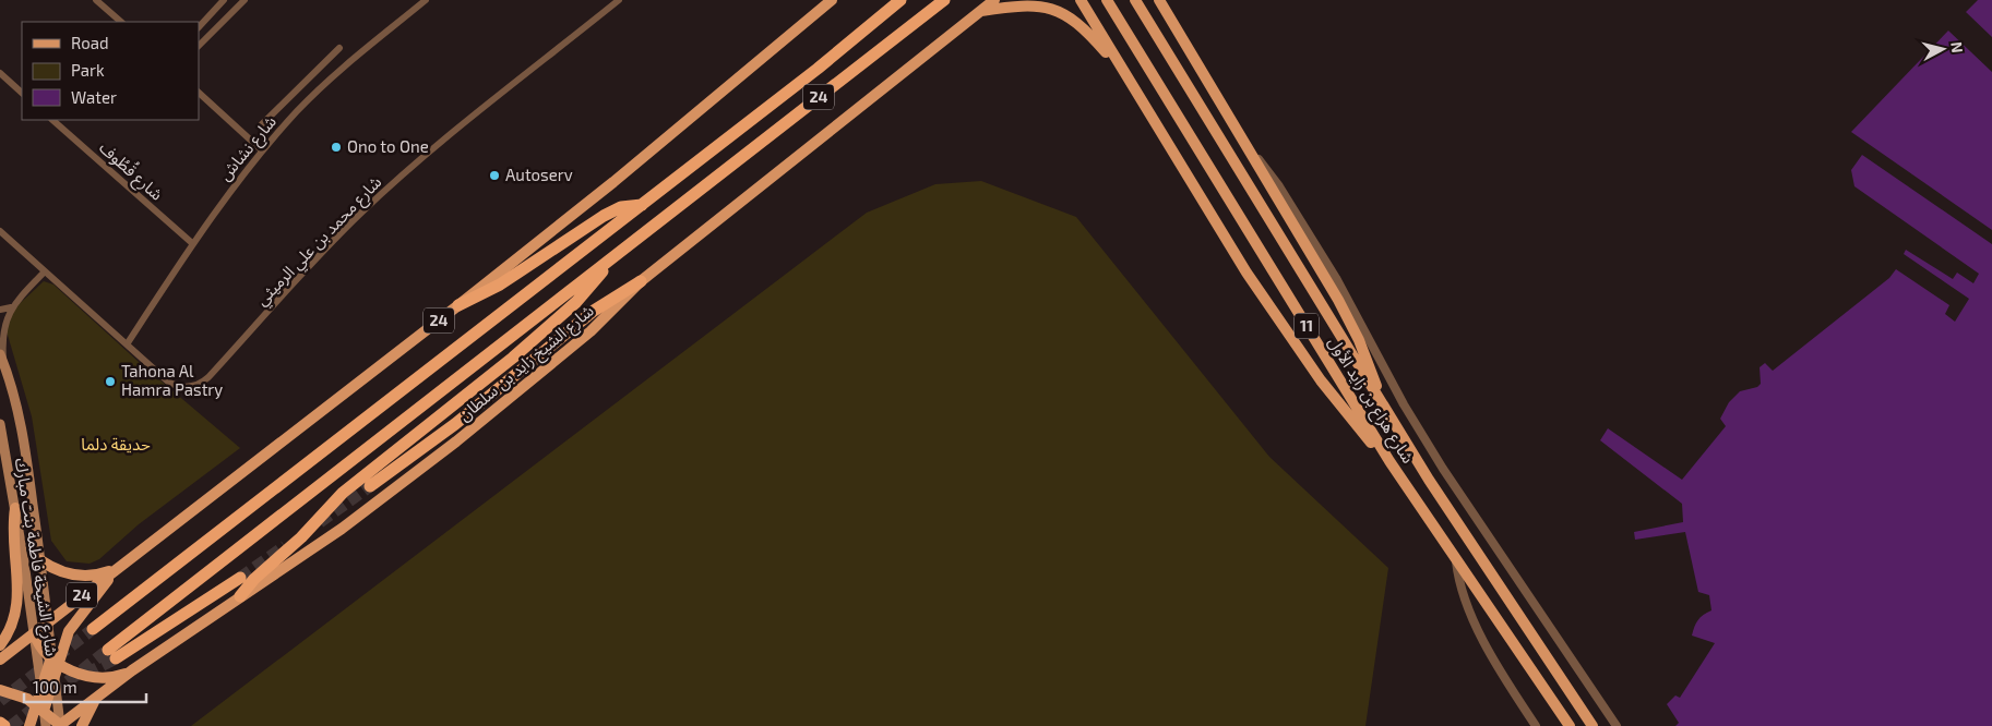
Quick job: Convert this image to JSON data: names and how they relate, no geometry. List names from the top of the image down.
{
  "streets": {
    "highway": ["24", "شارع الشيخ زايد بن سلطان"],
    "main road": ["11", "شارع هزاع بن زايد الأول", "شارع الشيخة فاطمة بنت مبارك"],
    "street": ["شارع نشاش", "شارع قُطُوف", "شارع محمد بن علي الرميثي"]
  },
  "crossings": [
    ["24", "شارع الشيخ زايد بن سلطان"],
    ["24", "شارع الشيخة فاطمة بنت مبارك"],
    ["شارع نشاش", "شارع قُطُوف"],
    ["شارع نشاش", "شارع محمد بن علي الرميثي"],
    ["شارع الشيخ زايد بن سلطان", "شارع الشيخة فاطمة بنت مبارك"]
  ],
  "parks": ["حديقة دلما"],
  "places": ["Ono to One", "Autoserv", "Tahona Al Hamra Pastry"],
  "legend": ["Road", "Park", "Water"],
  "scale_bar": "100 m",
  "north": "right"
}
